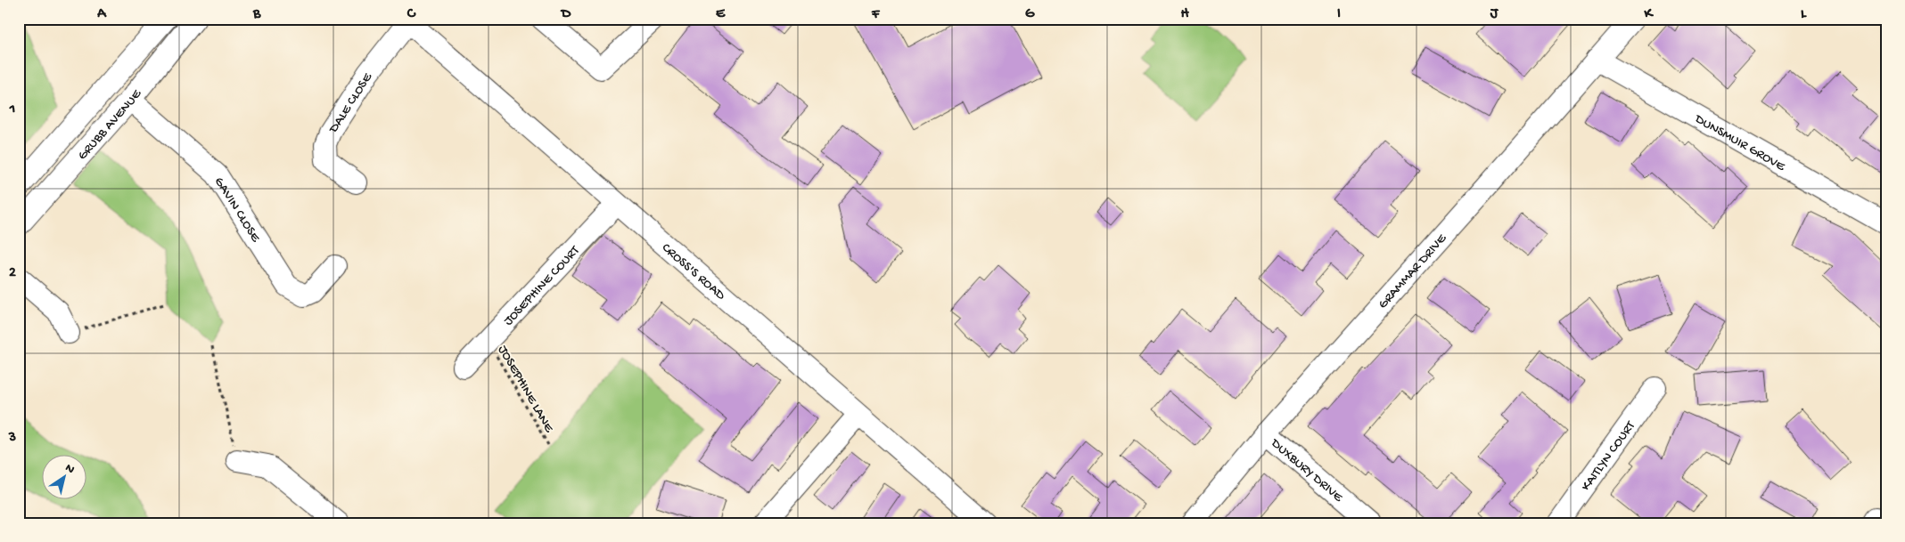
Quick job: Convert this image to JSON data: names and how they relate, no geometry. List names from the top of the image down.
{
  "streets": {
    "street": [
      "DALE CLOSE",
      "GRUBB AVENUE",
      "DUNSMUIR GROVE",
      "GAVIN CLOSE",
      "GRAMMAR DRIVE",
      "CROSS'S ROAD",
      "JOSEPHINE COURT",
      "KAITLYN COURT",
      "DUXBURY DRIVE"
    ],
    "path": ["JOSEPHINE LANE"]
  },
  "crossings": [
    ["DALE CLOSE", "CROSS'S ROAD"],
    ["GRUBB AVENUE", "GAVIN CLOSE"],
    ["DUNSMUIR GROVE", "GRAMMAR DRIVE"],
    ["GRAMMAR DRIVE", "DUXBURY DRIVE"],
    ["CROSS'S ROAD", "JOSEPHINE COURT"],
    ["JOSEPHINE COURT", "JOSEPHINE LANE"]
  ],
  "north": "top right",
  "grid": {
    "columns": [
      "A",
      "B",
      "C",
      "D",
      "E",
      "F",
      "G",
      "H",
      "I",
      "J",
      "K",
      "L"
    ],
    "rows": ["1", "2", "3"]
  }
}
